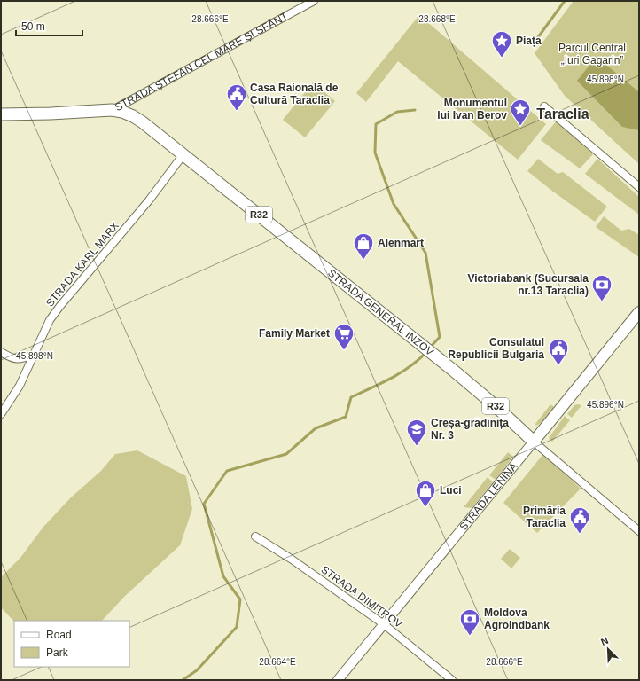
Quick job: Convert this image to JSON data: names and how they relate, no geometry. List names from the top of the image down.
{
  "streets": {
    "main road": [
      "STRADA ȘTEFAN CEL MARE ȘI SFÂNT",
      "R32",
      "STRADA GENERAL INZOV",
      "STRADA LENINA"
    ],
    "street": ["STRADA KARL MARX", "STRADA DIMITROV"]
  },
  "crossings": [
    ["STRADA ȘTEFAN CEL MARE ȘI SFÂNT", "STRADA GENERAL INZOV"],
    ["STRADA KARL MARX", "STRADA GENERAL INZOV"],
    ["STRADA GENERAL INZOV", "STRADA LENINA"],
    ["STRADA LENINA", "STRADA DIMITROV"]
  ],
  "districts": ["Taraclia"],
  "parks": ["Parcul Central „Iuri Gagarin”"],
  "places": {
    "place": ["Piața", "Monumentul lui Ivan Berov"],
    "public building": ["Casa Raională de Cultură Taraclia", "Consulatul Republicii Bulgaria", "Primăria Taraclia"],
    "shop": ["Alenmart", "Luci"],
    "bank": ["Victoriabank (Sucursala nr.13 Taraclia)", "Moldova Agroindbank"],
    "supermarket": ["Family Market"],
    "school or university": ["Creșa-grădiniță Nr. 3"]
  },
  "legend": ["Road", "Park"],
  "scale_bar": "50 m",
  "north": "top left",
  "coordinates": [
    "28.666°E",
    "28.668°E",
    "45.898°N",
    "45.896°N",
    "28.664°E"
  ]
}
